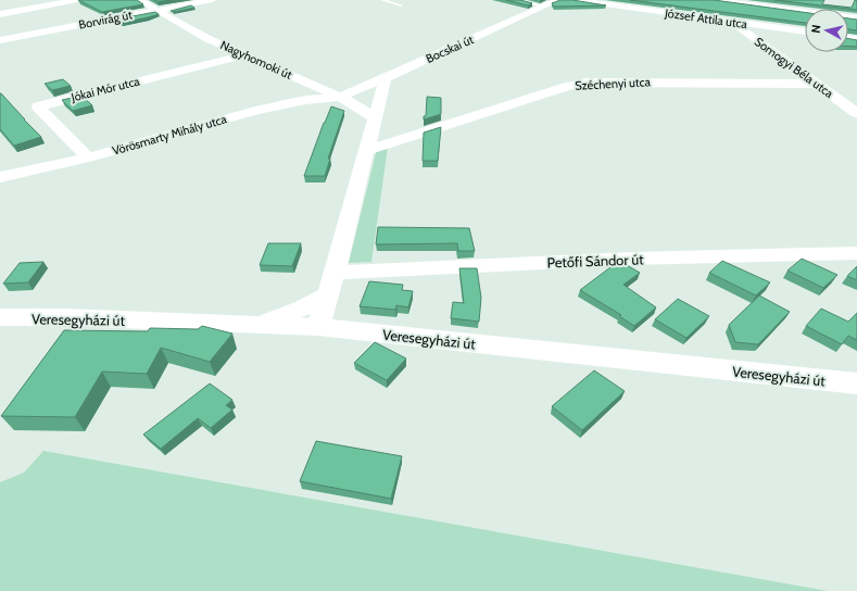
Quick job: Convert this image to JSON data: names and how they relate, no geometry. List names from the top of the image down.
{
  "streets": {
    "street": [
      "József Attila utca",
      "Borvirág út",
      "Bocskai út",
      "Nagyhomoki út",
      "Somogyi Béla utca",
      "Széchenyi utca",
      "Jókai Mór utca",
      "Vörösmarty Mihály utca",
      "Petőfi Sándor út",
      "Veresegyházi út"
    ]
  },
  "crossings": [
    ["József Attila utca", "Somogyi Béla utca"],
    ["Borvirág út", "Nagyhomoki út"],
    ["Bocskai út", "Nagyhomoki út"],
    ["Bocskai út", "Vörösmarty Mihály utca"],
    ["Nagyhomoki út", "Jókai Mór utca"],
    ["Nagyhomoki út", "Vörösmarty Mihály utca"],
    ["Somogyi Béla utca", "Széchenyi utca"],
    ["Jókai Mór utca", "Vörösmarty Mihály utca"]
  ],
  "north": "left"
}
